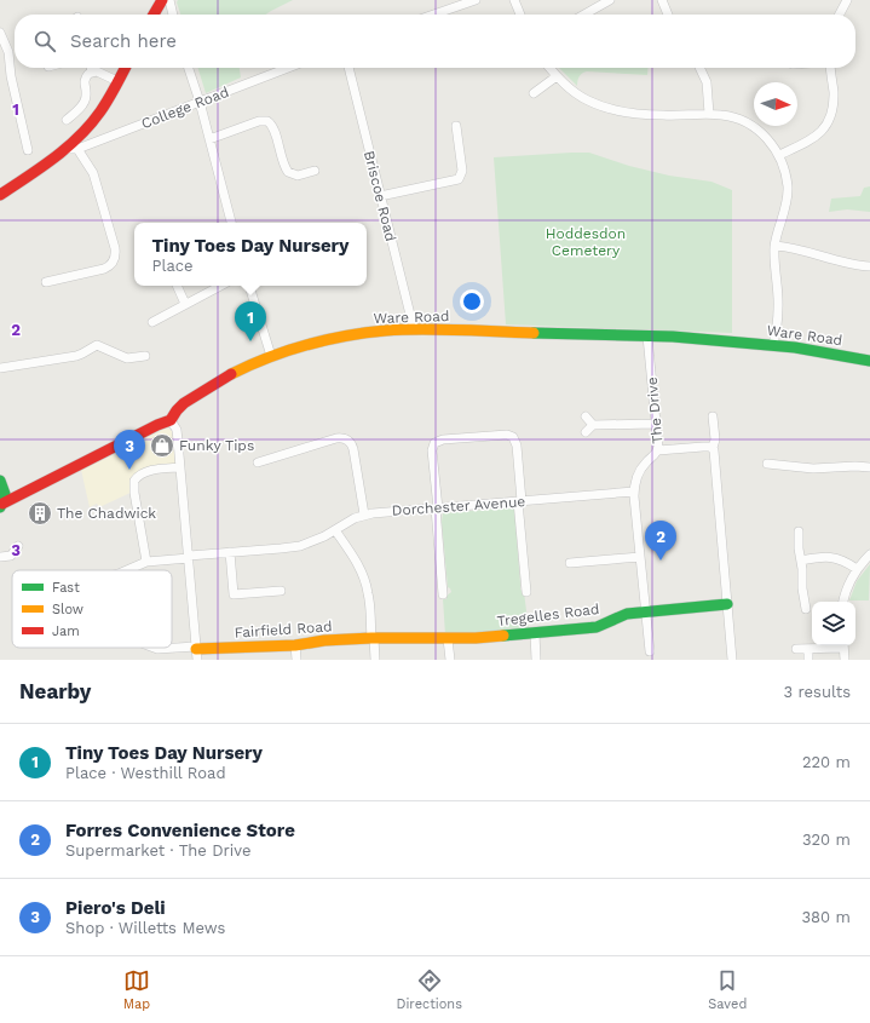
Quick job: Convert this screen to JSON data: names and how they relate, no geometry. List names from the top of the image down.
{
  "streets": {
    "main road": ["Ware Road", "Tregelles Road", "Fairfield Road"],
    "street": [
      "College Road",
      "Briscoe Road",
      "The Drive",
      "Dorchester Avenue"
    ]
  },
  "crossings": [
    ["Briscoe Road", "Ware Road"],
    ["Ware Road", "The Drive"],
    ["The Drive", "Dorchester Avenue"],
    ["The Drive", "Tregelles Road"],
    ["Dorchester Avenue", "Fairfield Road"],
    ["Tregelles Road", "Fairfield Road"]
  ],
  "parks": ["Hoddesdon Cemetery"],
  "places": {
    "shop": ["Funky Tips"],
    "building": ["The Chadwick"]
  },
  "legend": ["Fast", "Slow", "Jam"],
  "north": "right",
  "page": {
    "search": "Search here",
    "popup": ["Tiny Toes Day Nursery", "Place"],
    "pins": ["1", "3", "2"],
    "heading": ["Nearby", "3 results"],
    "list": [
      {
        "mark": "1",
        "name": "Tiny Toes Day Nursery",
        "note": "Place · Westhill Road",
        "value": "220 m"
      },
      {
        "mark": "2",
        "name": "Forres Convenience Store",
        "note": "Supermarket · The Drive",
        "value": "320 m"
      },
      {
        "mark": "3",
        "name": "Piero's Deli",
        "note": "Shop · Willetts Mews",
        "value": "380 m"
      }
    ],
    "nav": ["Map", "Directions", "Saved"]
  },
  "grid": {
    "rows": ["1", "2", "3"]
  }
}
